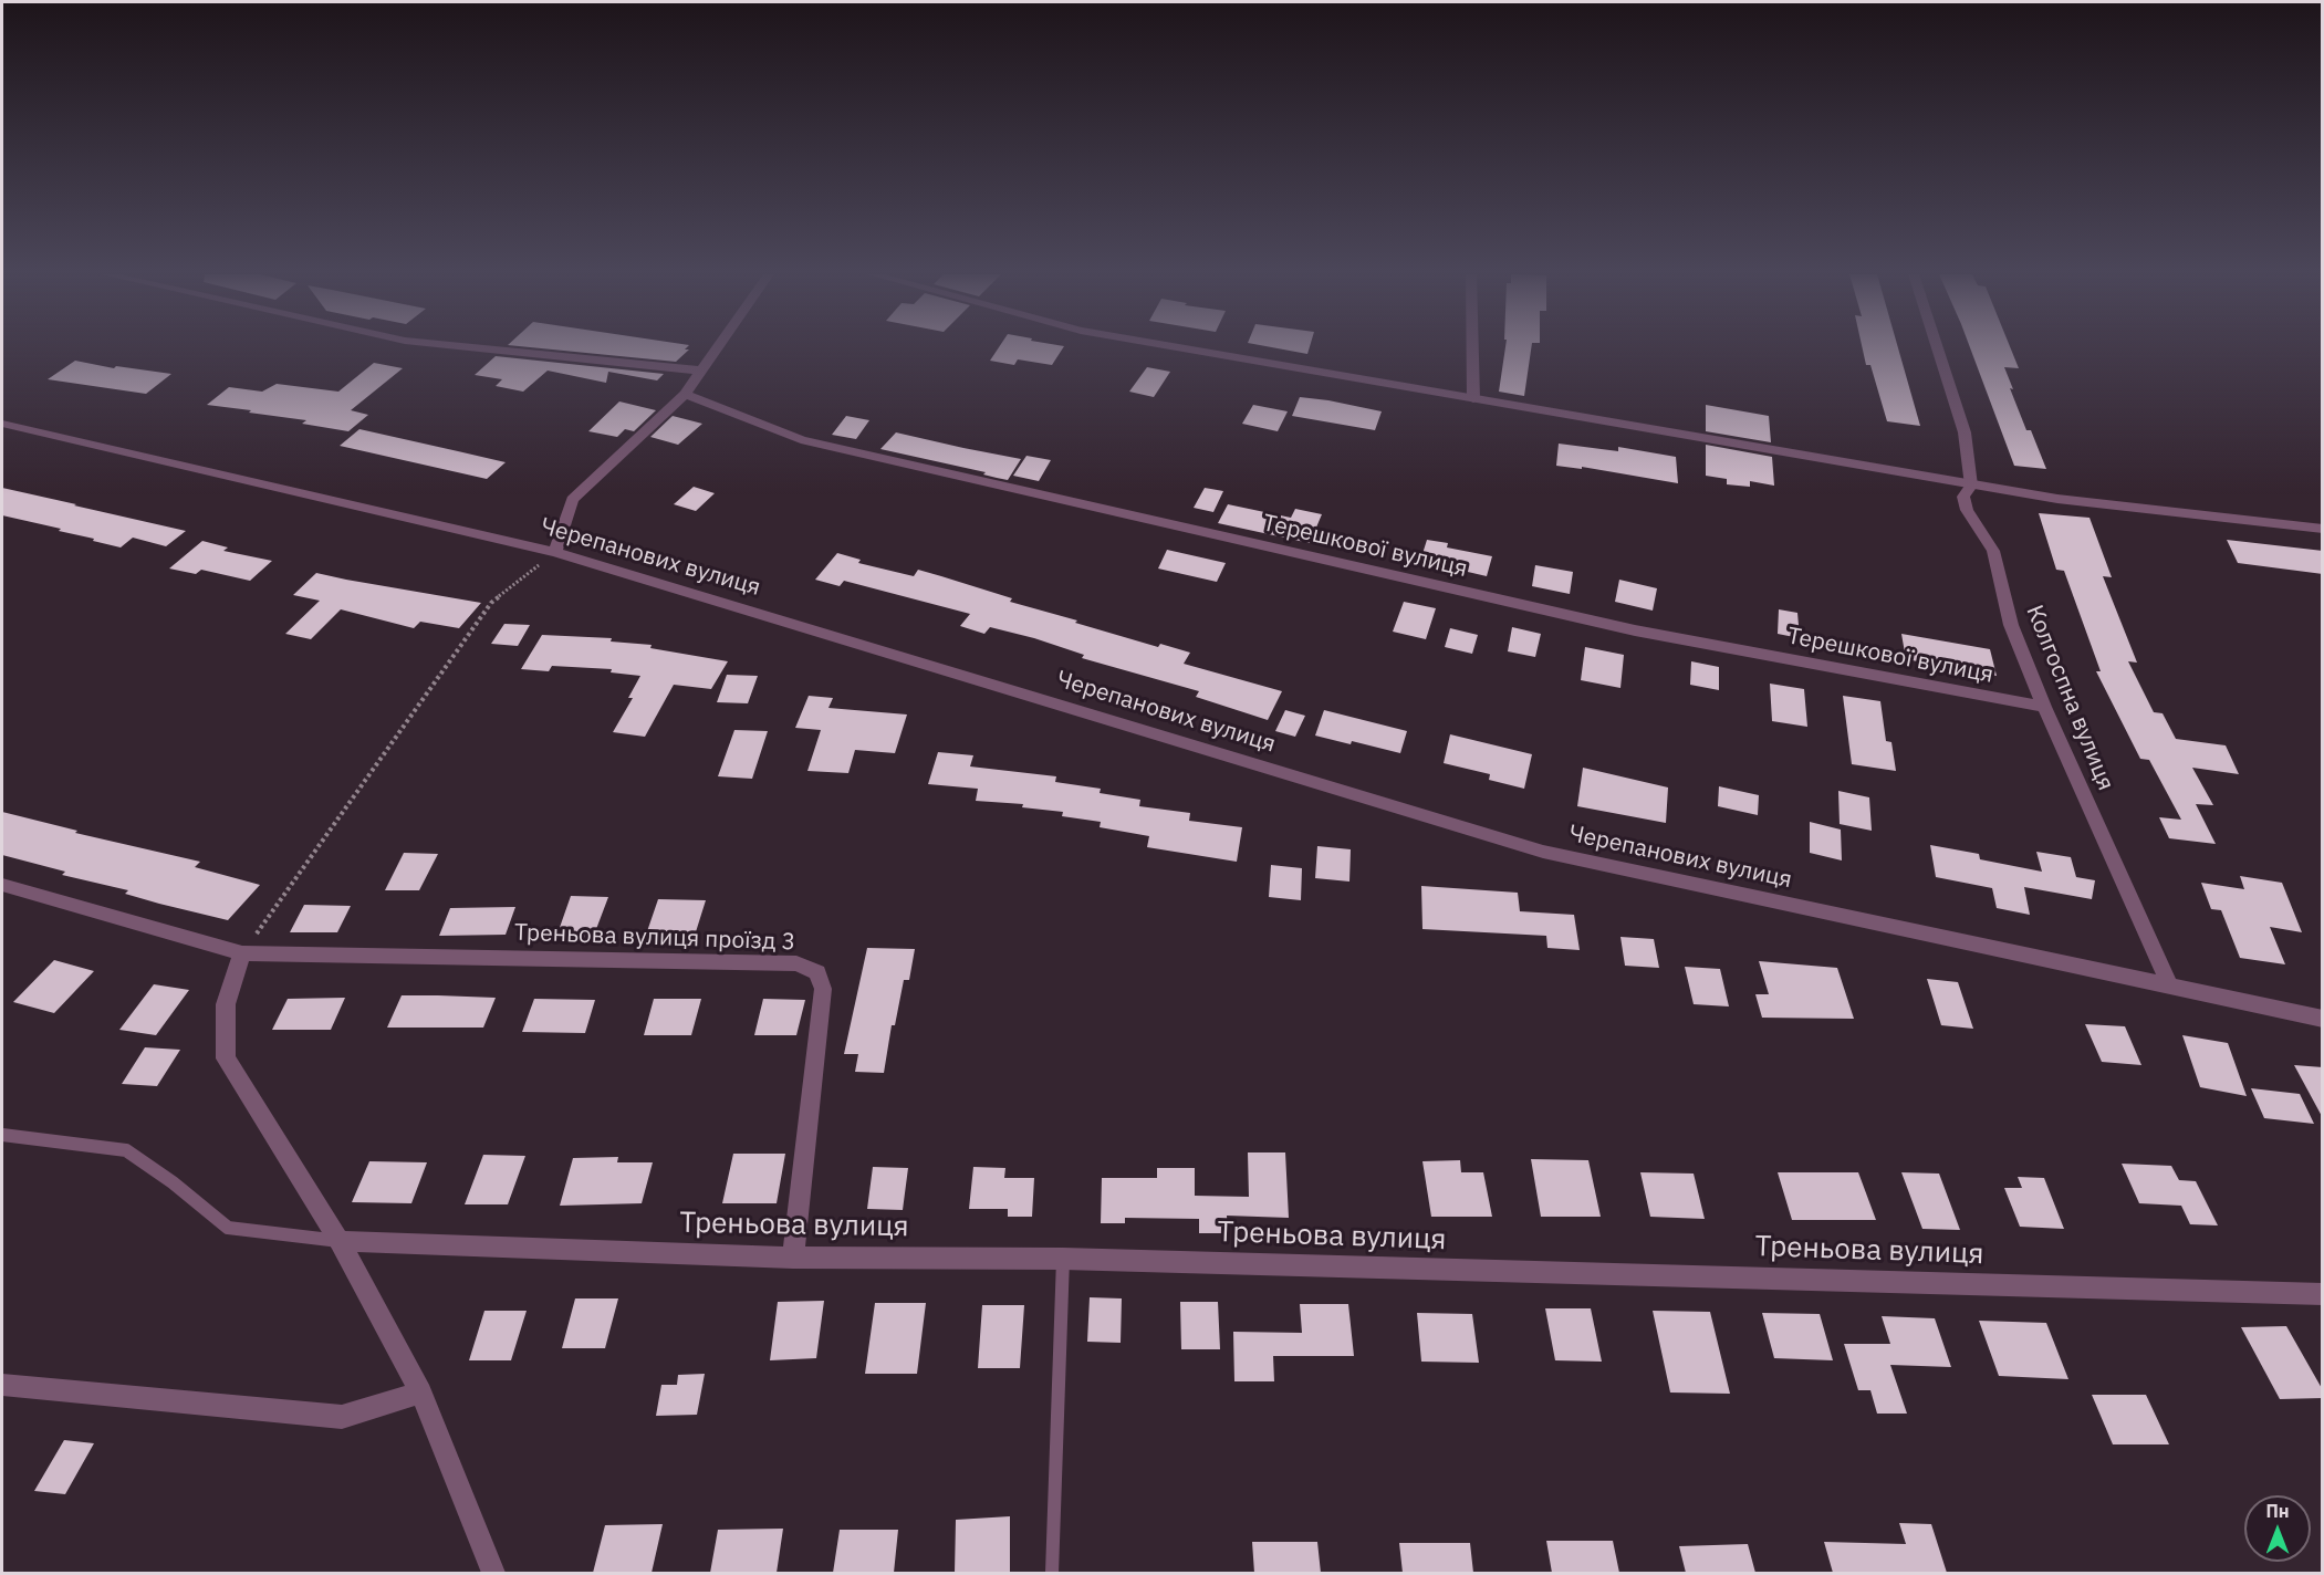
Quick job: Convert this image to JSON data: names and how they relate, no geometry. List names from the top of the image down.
{
  "streets": {
    "street": [
      "Терешкової вулиця",
      "Черепанових вулиця",
      "Колгоспна вулиця",
      "Треньова вулиця проїзд 3",
      "Треньова вулиця"
    ]
  },
  "crossings": [
    ["Терешкової вулиця", "Колгоспна вулиця"],
    ["Черепанових вулиця", "Колгоспна вулиця"],
    ["Треньова вулиця проїзд 3", "Треньова вулиця"]
  ],
  "north": "top"
}
